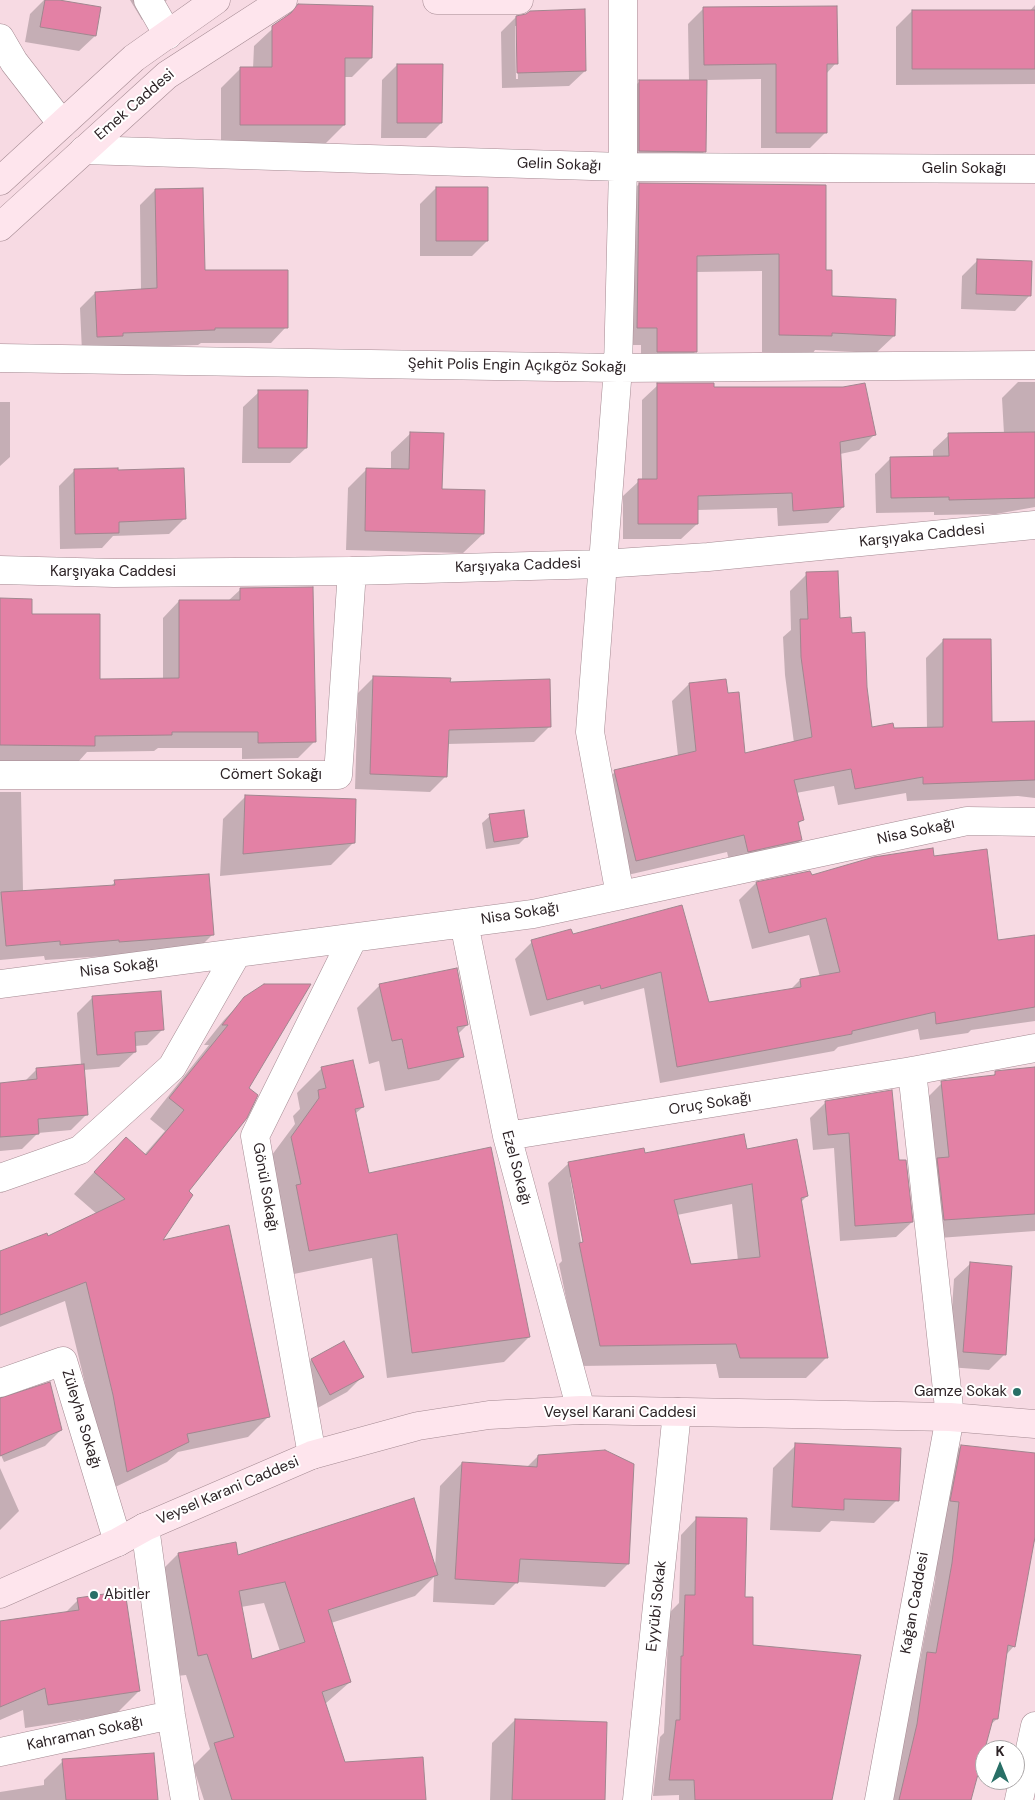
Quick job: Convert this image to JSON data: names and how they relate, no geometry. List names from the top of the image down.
{
  "streets": {
    "main road": ["Emek Caddesi", "Veysel Karani Caddesi"],
    "street": [
      "Gelin Sokağı",
      "Şehit Polis Engin Açıkgöz Sokağı",
      "Karşıyaka Caddesi",
      "Cömert Sokağı",
      "Nisa Sokağı",
      "Oruç Sokağı",
      "Ezel Sokağı",
      "Gönül Sokağı",
      "Züleyha Sokağı",
      "Kağan Caddesi",
      "Eyyübi Sokak",
      "Kahraman Sokağı"
    ]
  },
  "crossings": [
    ["Emek Caddesi", "Gelin Sokağı"],
    ["Karşıyaka Caddesi", "Cömert Sokağı"],
    ["Nisa Sokağı", "Ezel Sokağı"],
    ["Nisa Sokağı", "Gönül Sokağı"],
    ["Oruç Sokağı", "Ezel Sokağı"],
    ["Ezel Sokağı", "Veysel Karani Caddesi"],
    ["Gönül Sokağı", "Veysel Karani Caddesi"],
    ["Veysel Karani Caddesi", "Züleyha Sokağı"],
    ["Veysel Karani Caddesi", "Kağan Caddesi"],
    ["Veysel Karani Caddesi", "Eyyübi Sokak"]
  ],
  "places": ["Gamze Sokak", "Abitler"],
  "north": "top"
}
